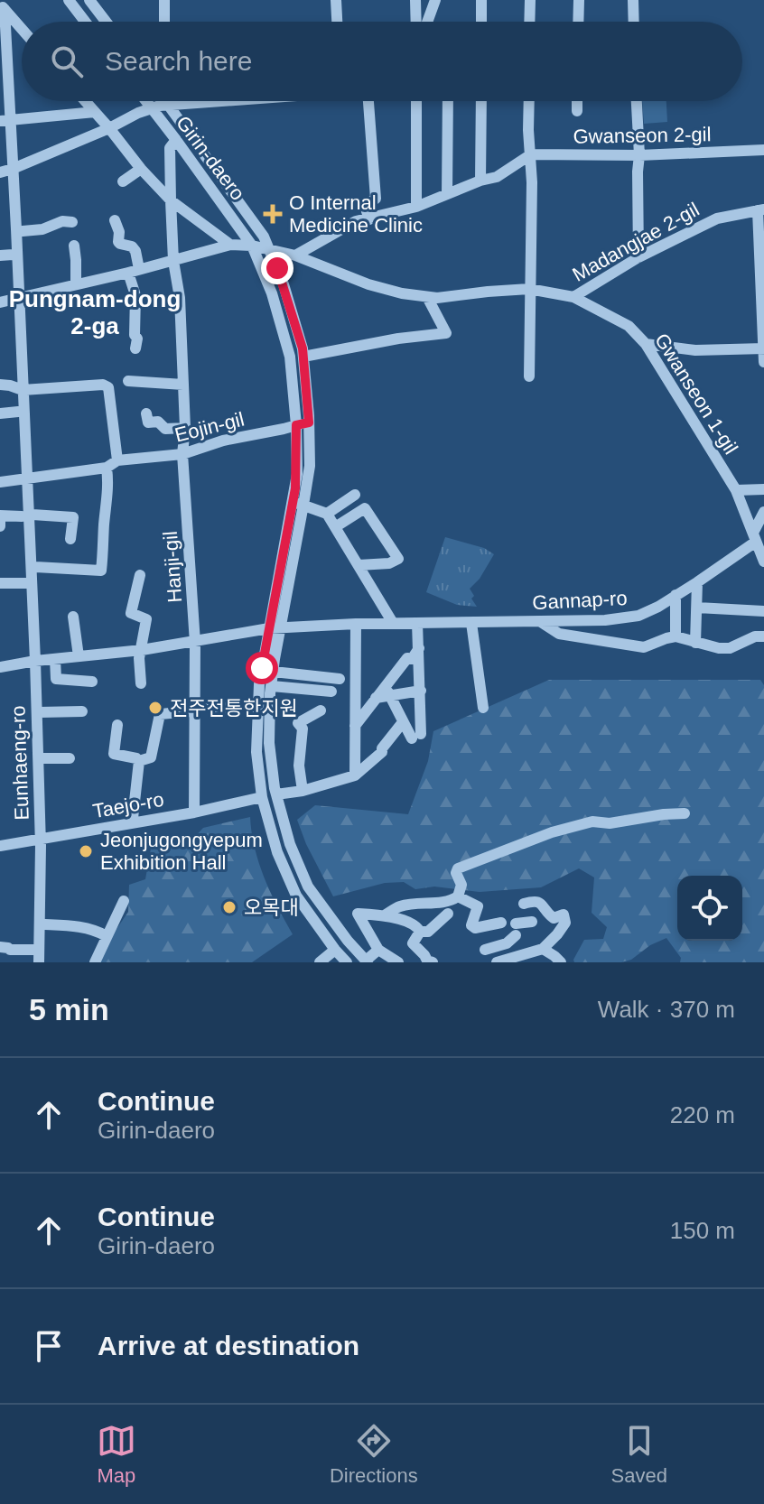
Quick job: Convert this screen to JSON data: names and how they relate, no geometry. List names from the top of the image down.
{
  "streets": {
    "street": [
      "Gwanseon 2-gil",
      "Girin-daero",
      "Madangjae 2-gil",
      "Gwanseon 1-gil",
      "Eojin-gil",
      "Hanji-gil",
      "Gannap-ro",
      "Eunhaeng-ro",
      "Taejo-ro"
    ]
  },
  "crossings": [
    ["Girin-daero", "Gwanseon 1-gil"],
    ["Girin-daero", "Eojin-gil"],
    ["Girin-daero", "Hanji-gil"],
    ["Girin-daero", "Gannap-ro"],
    ["Girin-daero", "Taejo-ro"],
    ["Madangjae 2-gil", "Gwanseon 1-gil"],
    ["Gwanseon 1-gil", "Hanji-gil"],
    ["Gwanseon 1-gil", "Gannap-ro"],
    ["Gwanseon 1-gil", "Eunhaeng-ro"],
    ["Eojin-gil", "Hanji-gil"],
    ["Eojin-gil", "Eunhaeng-ro"],
    ["Hanji-gil", "Gannap-ro"],
    ["Hanji-gil", "Taejo-ro"],
    ["Gannap-ro", "Eunhaeng-ro"],
    ["Eunhaeng-ro", "Taejo-ro"]
  ],
  "districts": ["Pungnam-dong 2-ga"],
  "places": {
    "health": ["O Internal Medicine Clinic"],
    "other": ["전주전통한지원", "Jeonjugongyepum Exhibition Hall", "오목대"]
  },
  "page": {
    "search": "Search here",
    "heading": ["5 min", "Walk · 370 m"],
    "list": [
      ["Continue", "Girin-daero", "220 m"],
      ["Continue", "Girin-daero", "150 m"],
      "Arrive at destination"
    ],
    "nav": ["Map", "Directions", "Saved"]
  }
}
